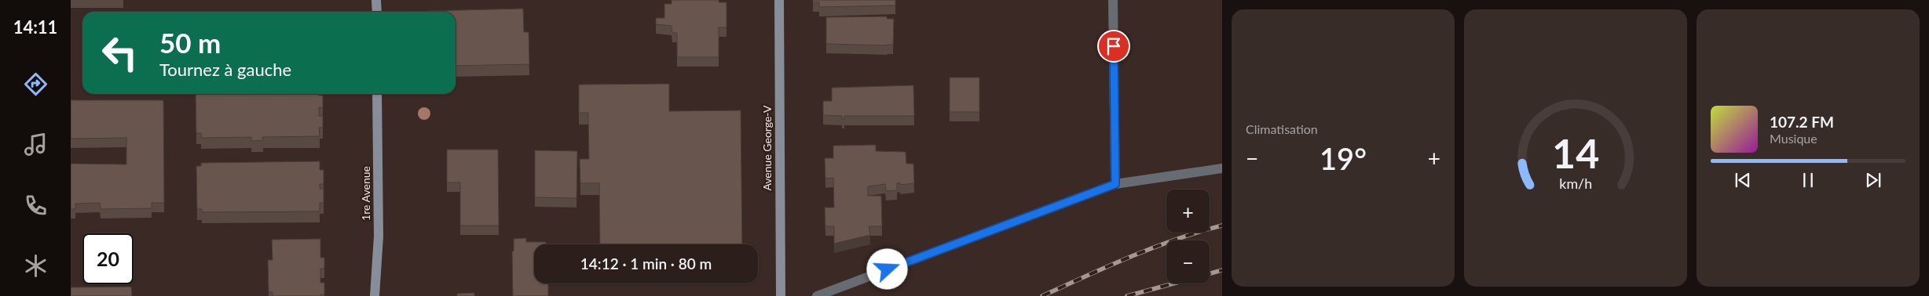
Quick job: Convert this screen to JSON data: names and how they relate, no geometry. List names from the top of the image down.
{
  "streets": {
    "street": ["Avenue George-V", "1re Avenue"]
  },
  "page": {
    "tabs": "14:11",
    "tile": "Climatisation",
    "turn": ["50 m", "Tournez à gauche"],
    "song": ["107.2 FM", "Musique"],
    "heat": ["−", "19°", "+"],
    "map_buttons": ["+", "−"],
    "limit": "20",
    "trip": "14:12 · 1 min · 80 m",
    "gauge": ["14", "km/h"]
  }
}
